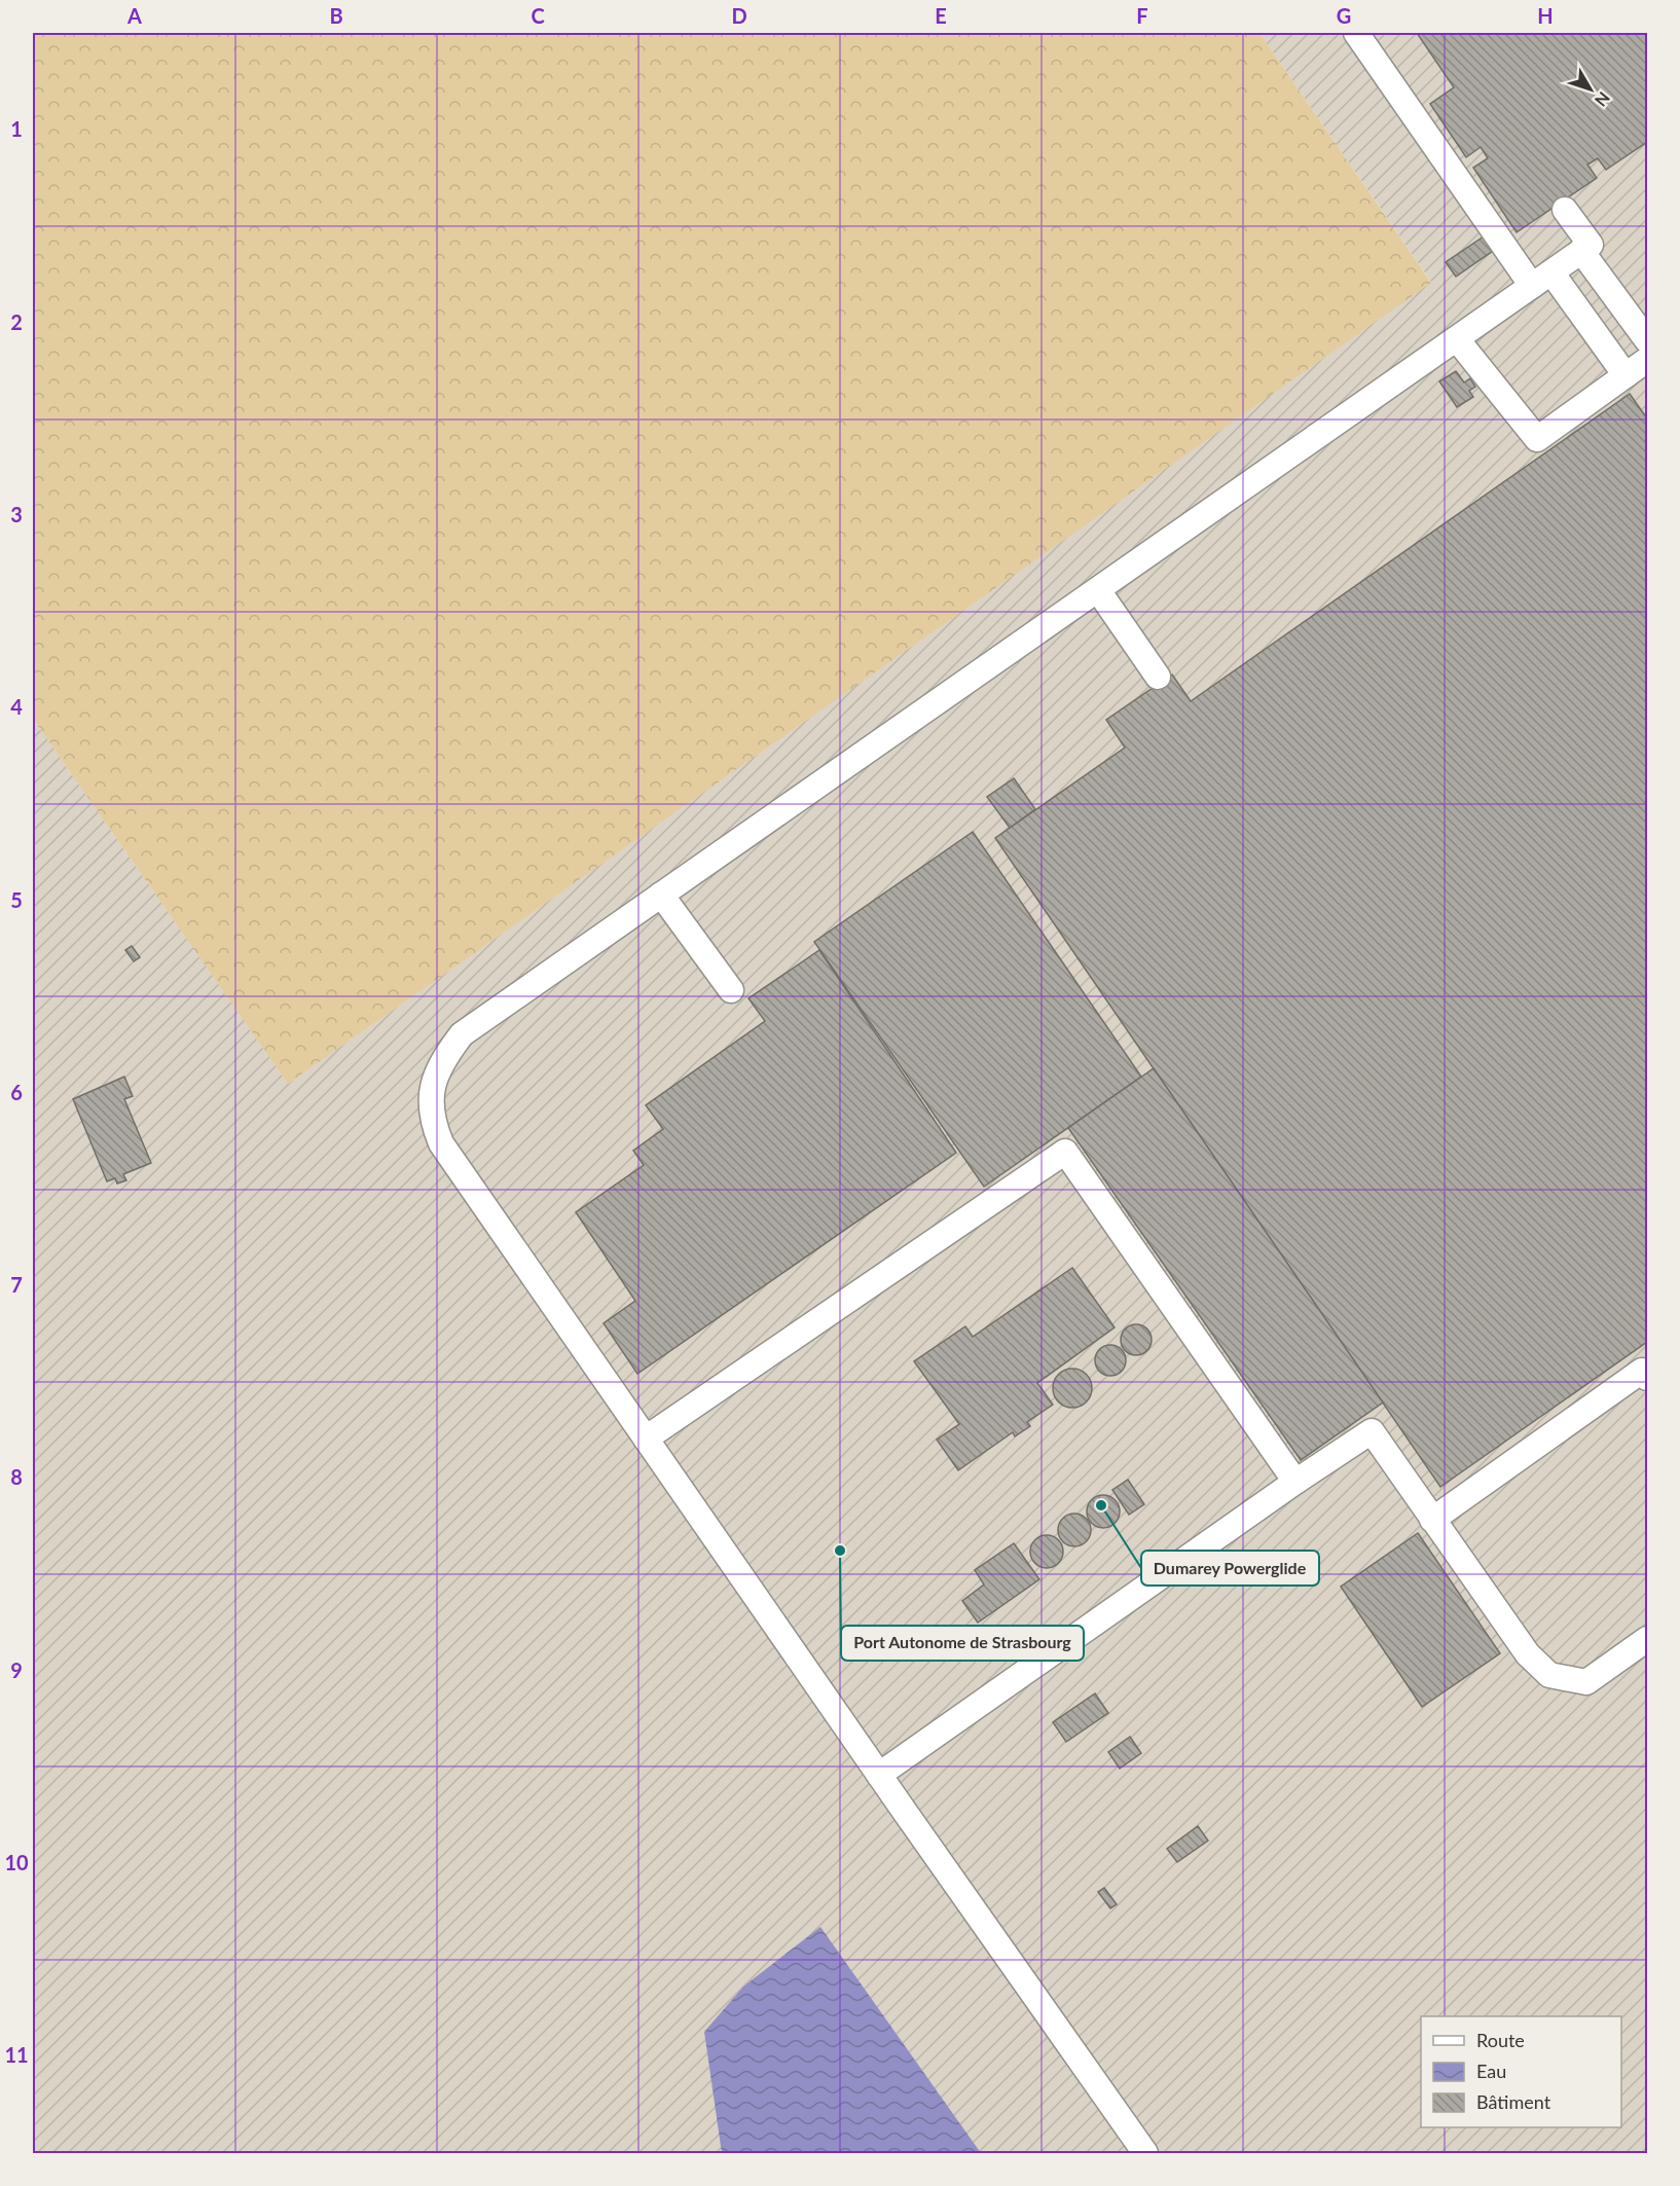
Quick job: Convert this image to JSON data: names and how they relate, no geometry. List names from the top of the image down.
{
  "places": ["Dumarey Powerglide", "Port Autonome de Strasbourg"],
  "legend": ["Route", "Eau", "Bâtiment"],
  "north": "bottom right",
  "grid": {
    "columns": [
      "A",
      "B",
      "C",
      "D",
      "E",
      "F",
      "G",
      "H"
    ],
    "rows": [
      "1",
      "2",
      "3",
      "4",
      "5",
      "6",
      "7",
      "8",
      "9",
      "10",
      "11"
    ]
  }
}
